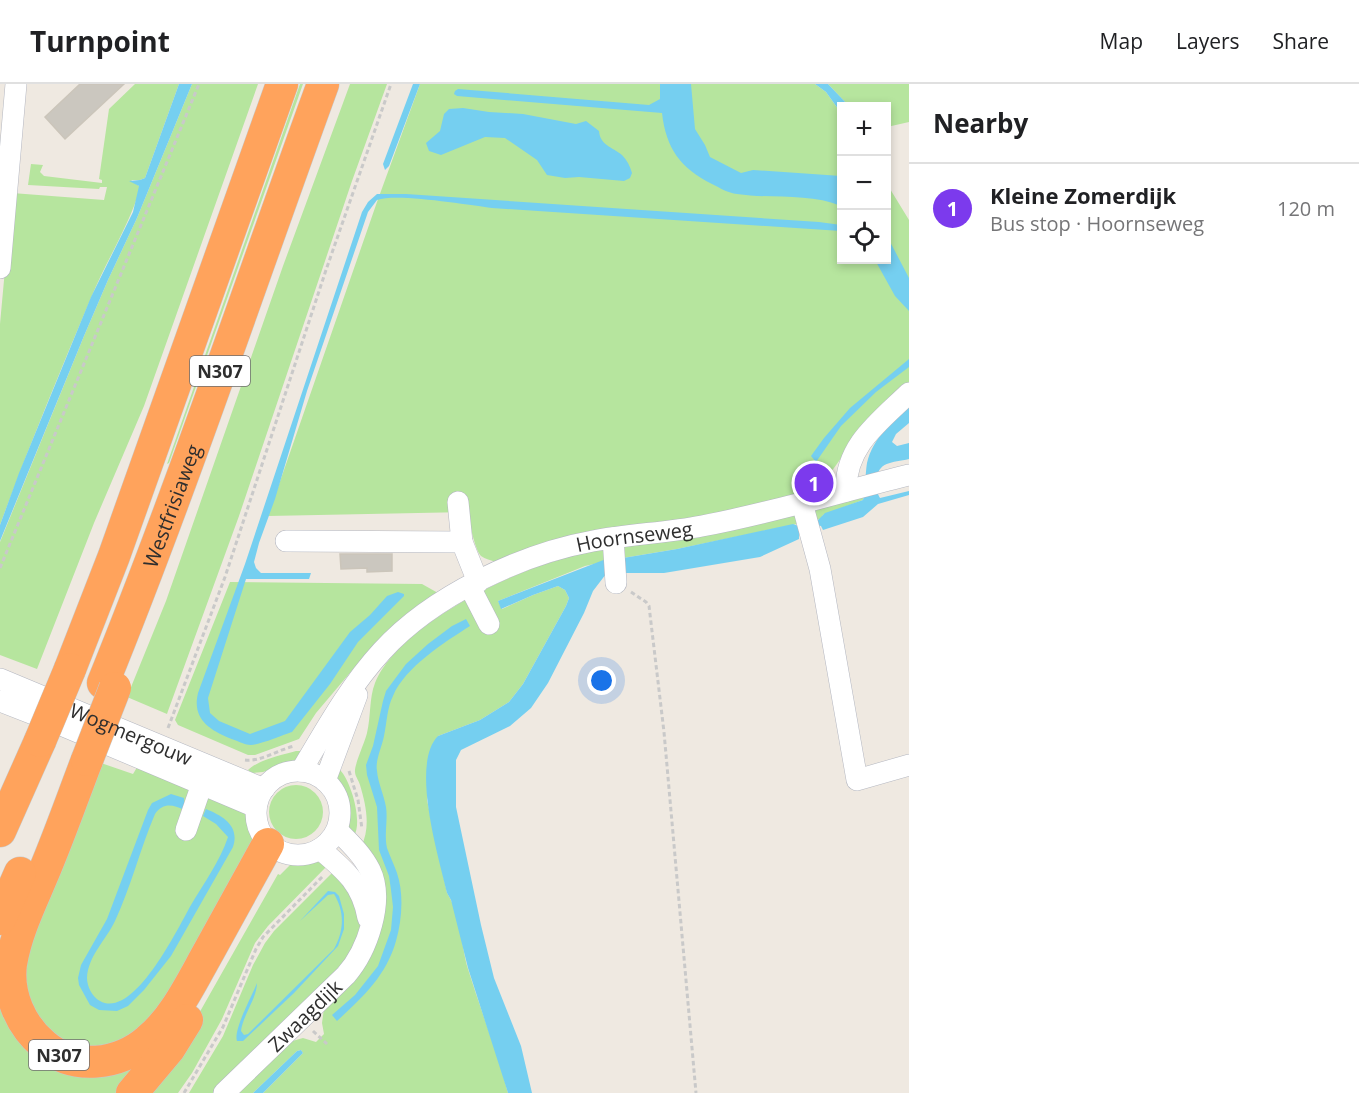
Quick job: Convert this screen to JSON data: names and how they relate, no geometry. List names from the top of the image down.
{
  "streets": {
    "highway": ["N307", "Westfrisiaweg"],
    "street": ["Hoornseweg", "Wogmergouw", "Zwaagdijk"]
  },
  "crossings": [
    ["N307", "Westfrisiaweg"],
    ["N307", "Hoornseweg"],
    ["N307", "Wogmergouw"],
    ["N307", "Zwaagdijk"],
    ["Hoornseweg", "Wogmergouw"],
    ["Hoornseweg", "Zwaagdijk"],
    ["Wogmergouw", "Zwaagdijk"]
  ],
  "page": {
    "header": "Turnpoint",
    "nav": ["Map", "Layers", "Share"],
    "heading": "Nearby",
    "map_buttons": ["+", "−"],
    "list": [
      {
        "mark": "1",
        "name": "Kleine Zomerdijk",
        "note": "Bus stop · Hoornseweg",
        "value": "120 m"
      }
    ],
    "pins": "1"
  }
}
